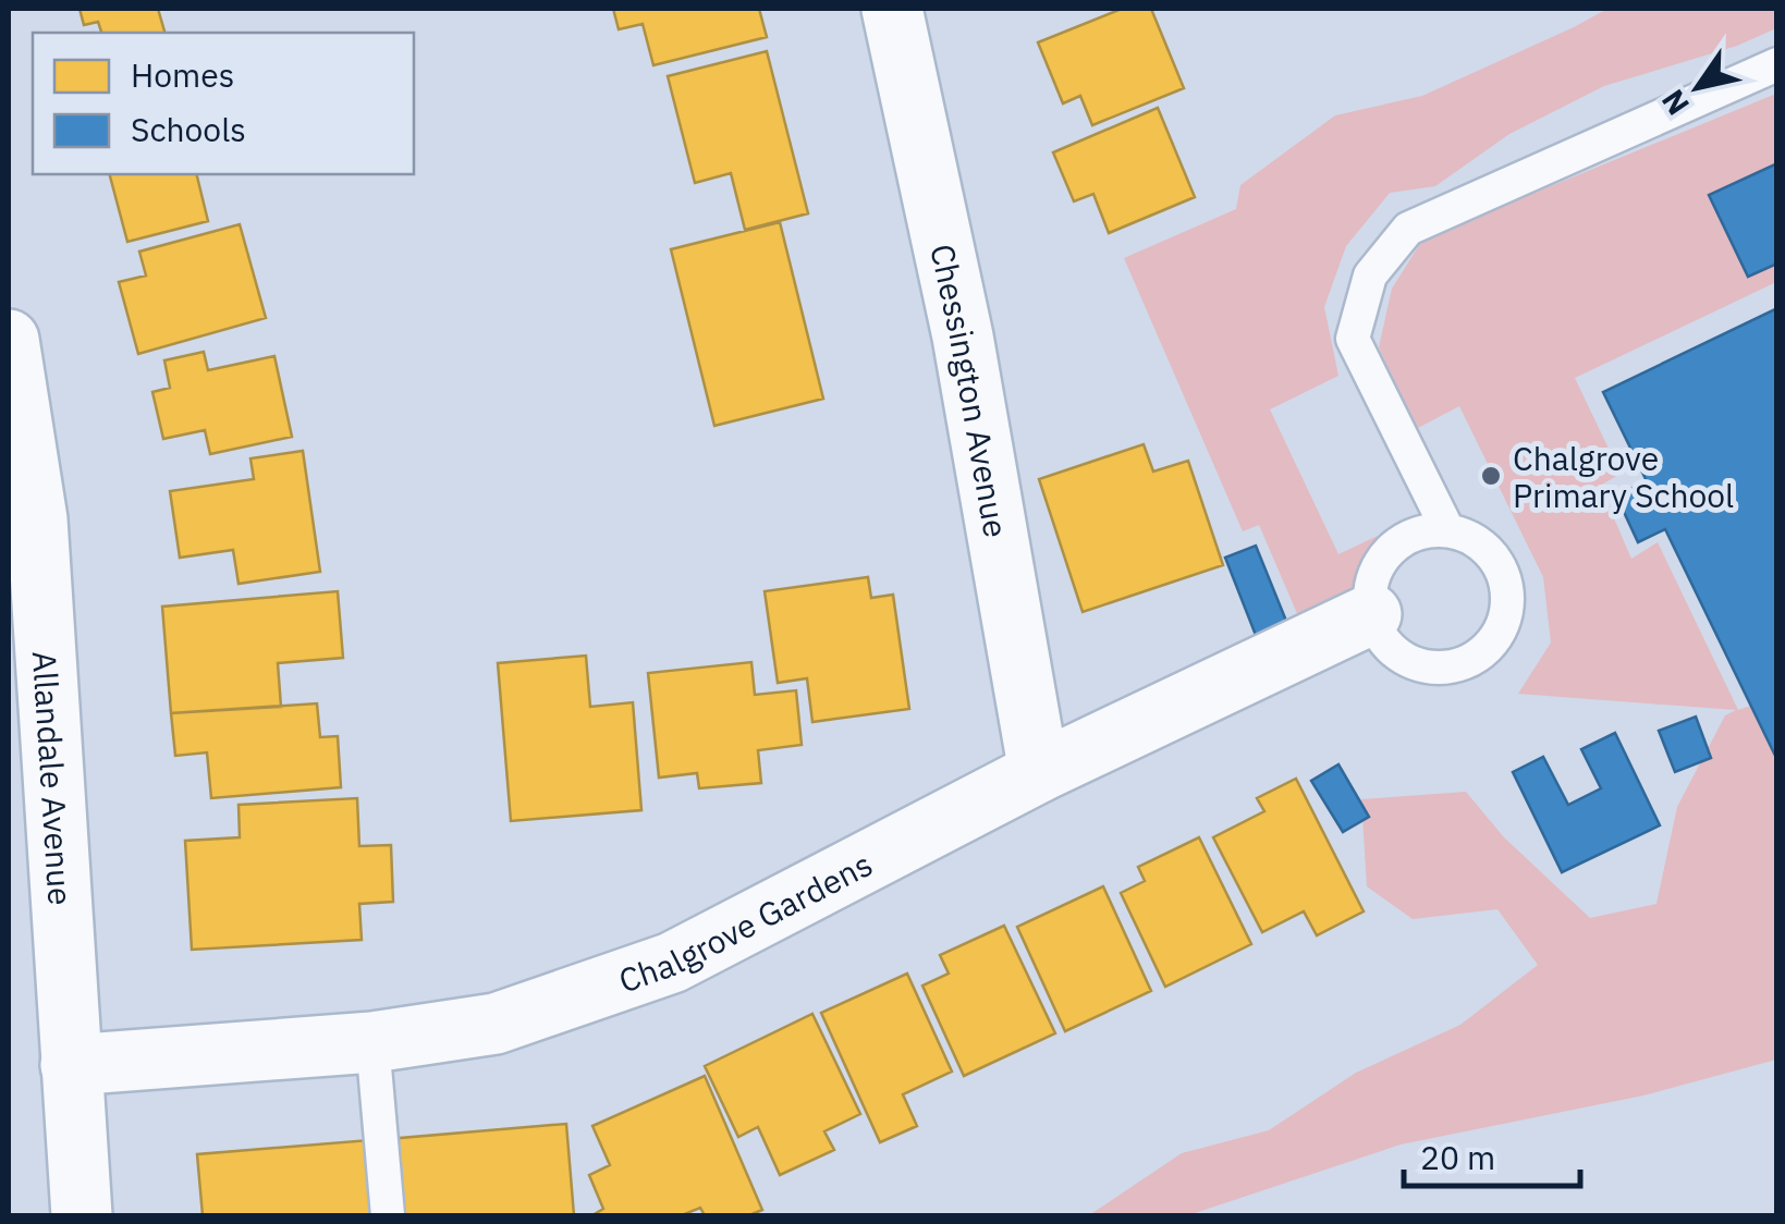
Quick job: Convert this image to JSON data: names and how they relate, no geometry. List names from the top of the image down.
{
  "streets": {
    "street": ["Chessington Avenue", "Allandale Avenue", "Chalgrove Gardens"]
  },
  "crossings": [
    ["Chessington Avenue", "Chalgrove Gardens"],
    ["Allandale Avenue", "Chalgrove Gardens"]
  ],
  "places": ["Chalgrove Primary School"],
  "legend": ["Homes", "Schools"],
  "scale_bar": "20 m",
  "north": "bottom left"
}
